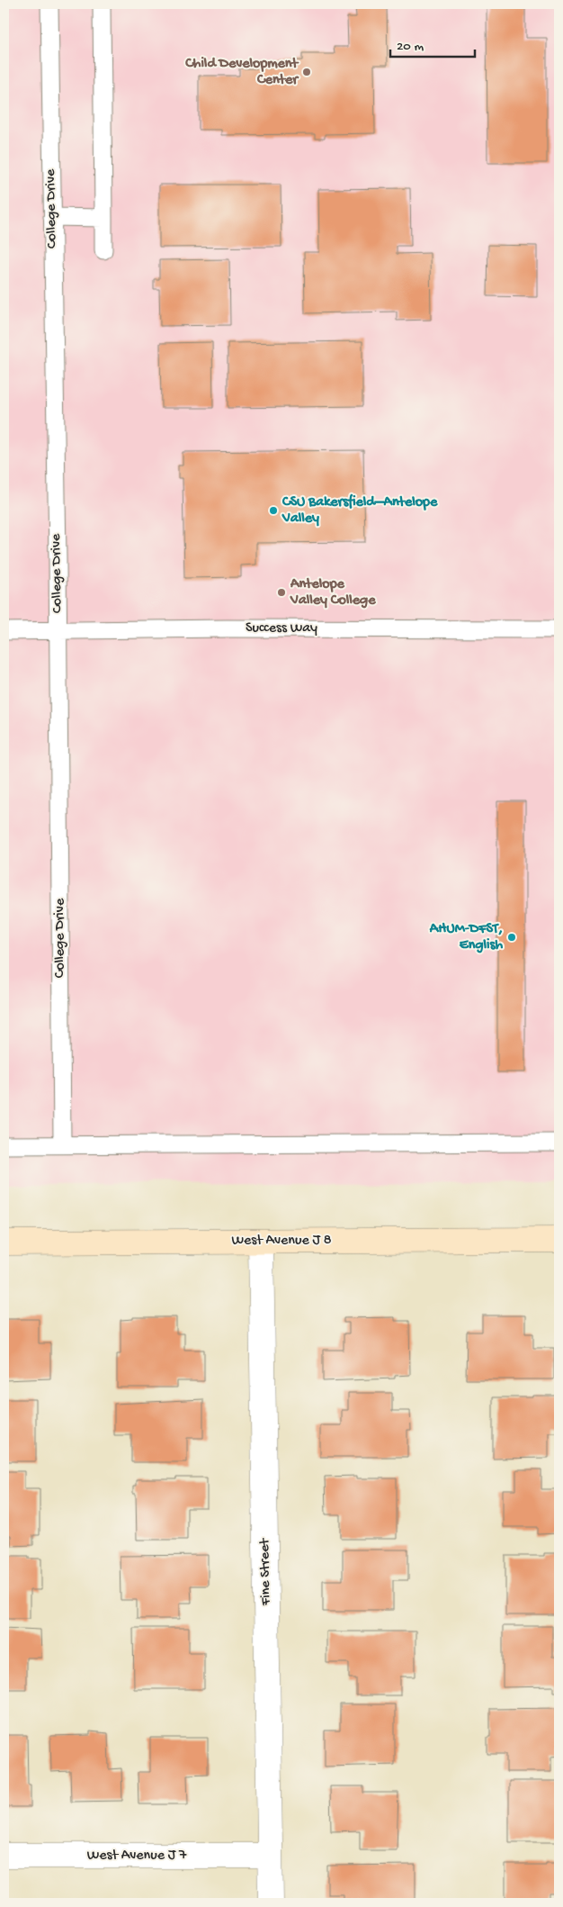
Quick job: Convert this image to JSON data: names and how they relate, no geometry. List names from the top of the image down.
{
  "streets": {
    "street": ["West Avenue J 8", "Fine Street", "West Avenue J 7"],
    "lane": ["College Drive", "Success Way"]
  },
  "crossings": [
    ["College Drive", "Success Way"],
    ["West Avenue J 8", "Fine Street"],
    ["Fine Street", "West Avenue J 7"]
  ],
  "places": [
    "Child Development Center",
    "CSU Bakersfield–Antelope Valley",
    "Antelope Valley College",
    "AHUM-DFST, English"
  ],
  "scale_bar": "20 m"
}
